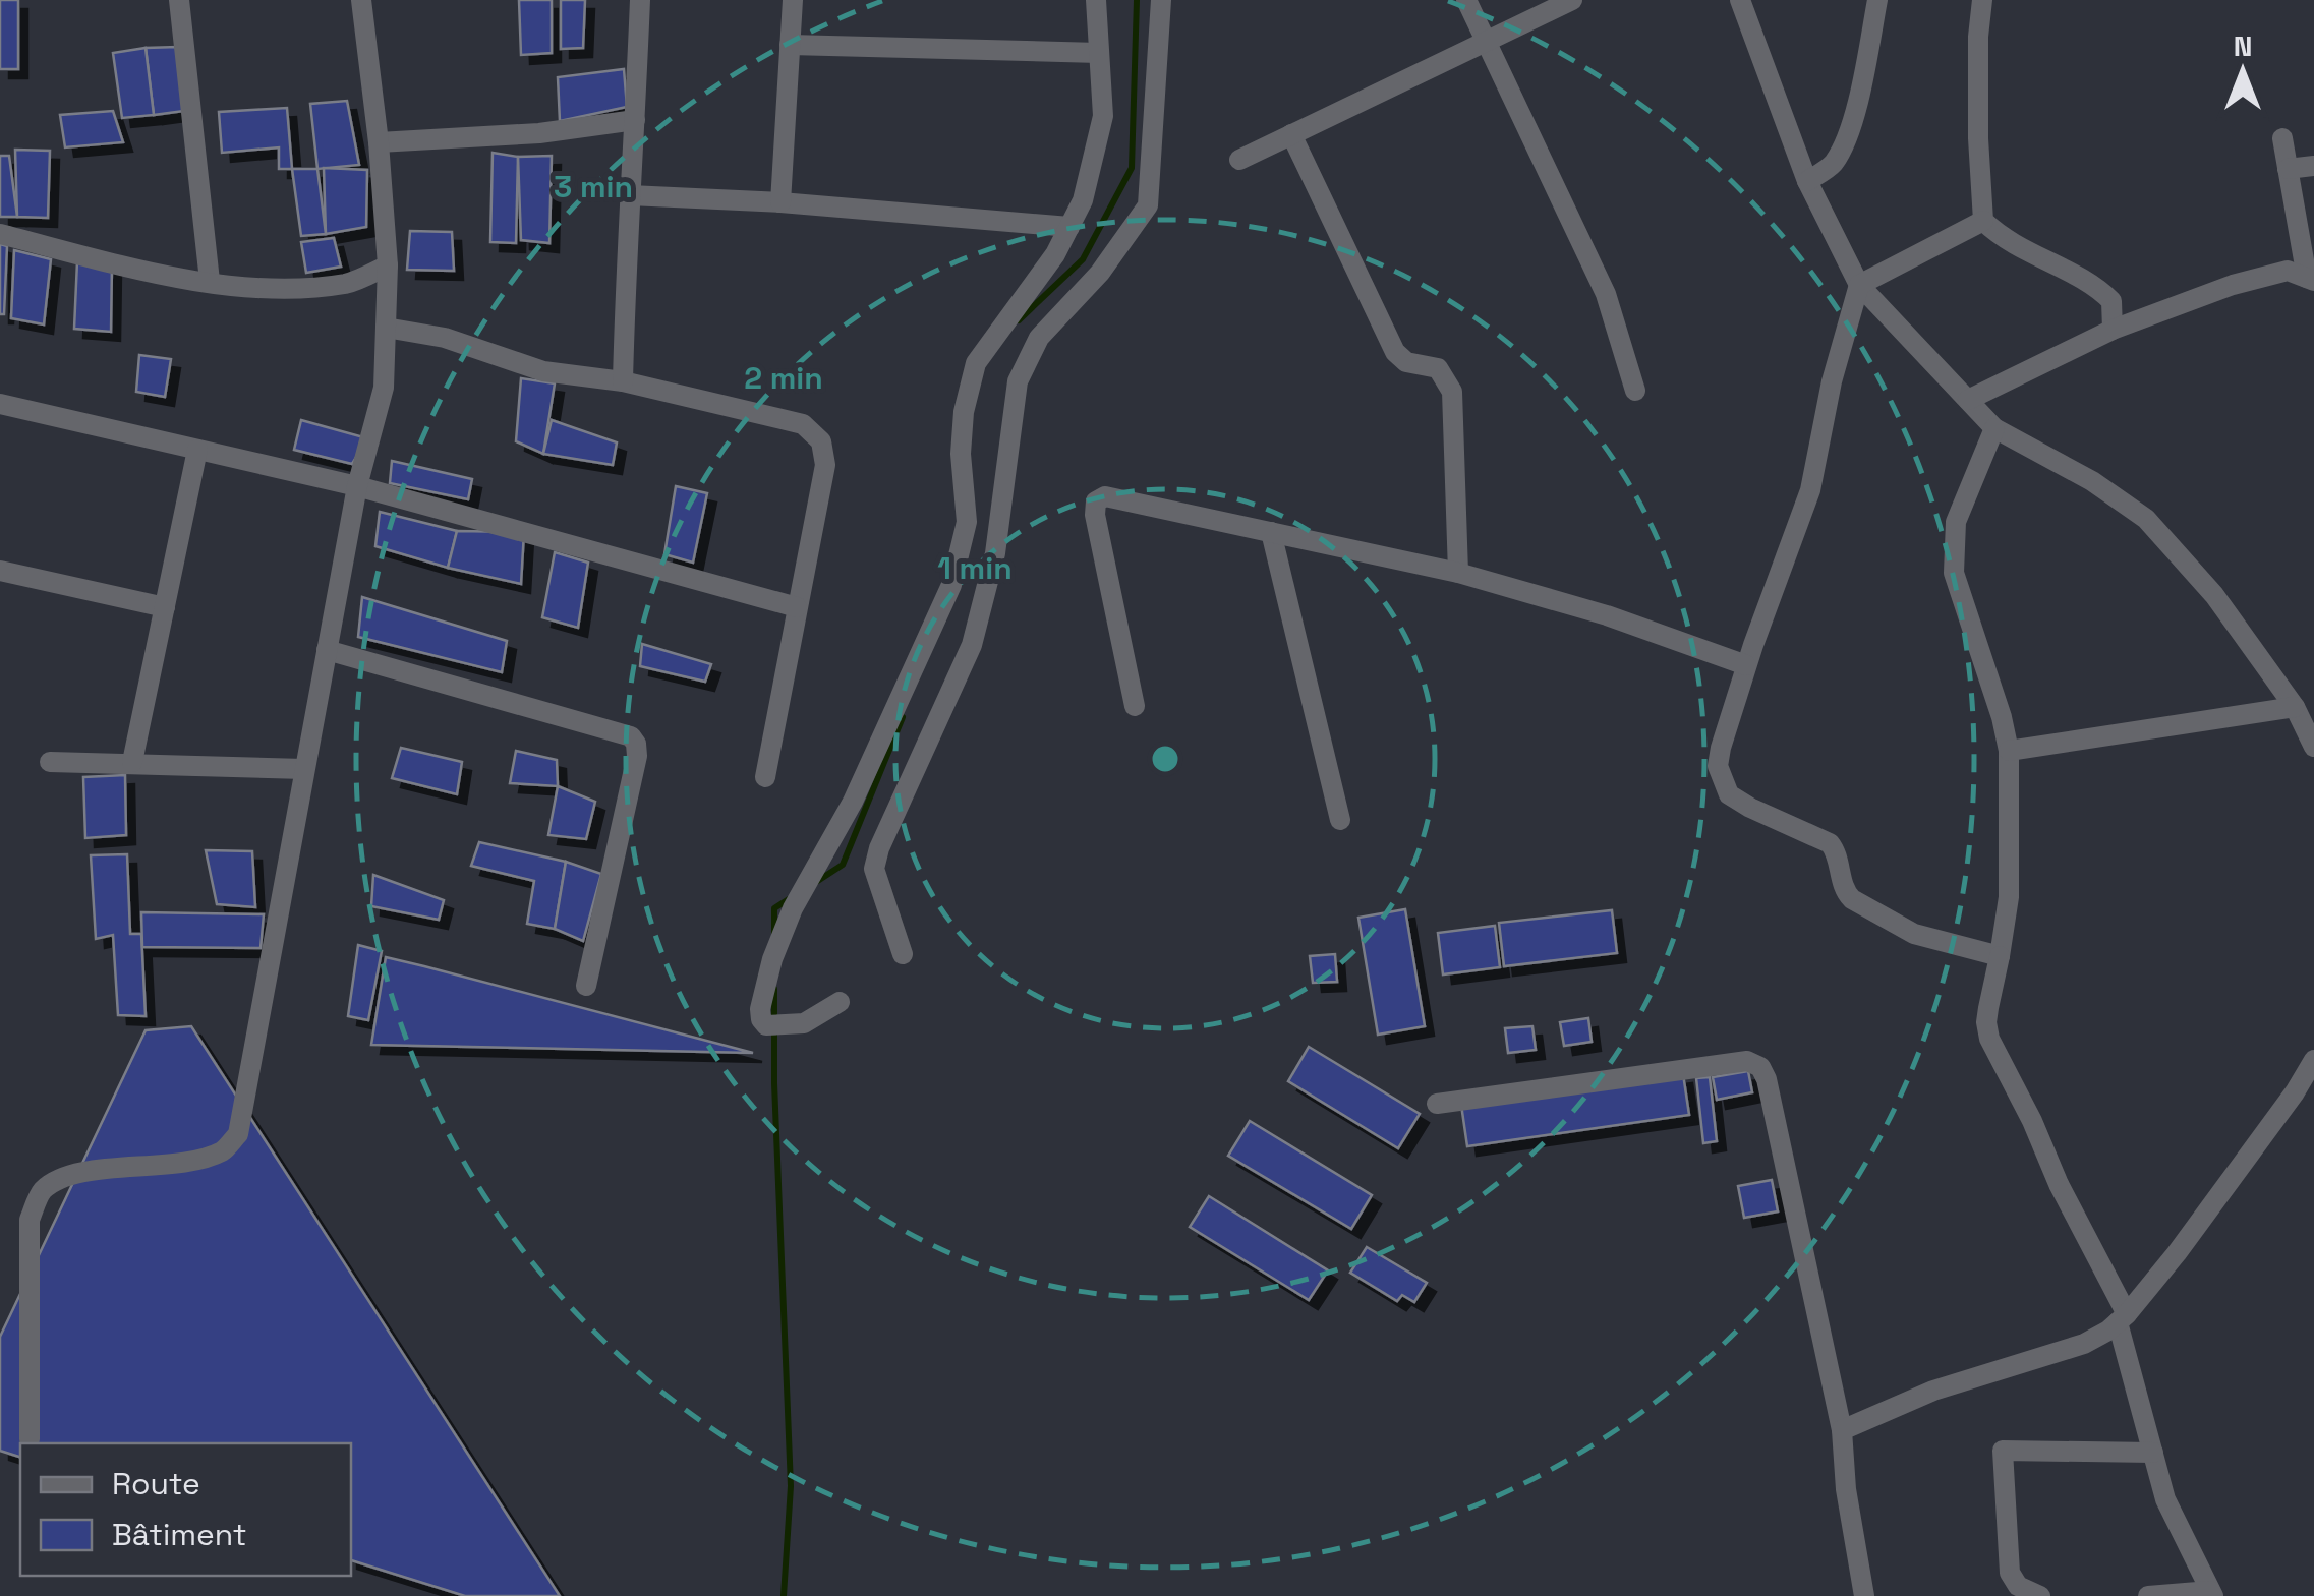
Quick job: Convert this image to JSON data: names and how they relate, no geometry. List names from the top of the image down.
{
  "legend": ["Route", "Bâtiment"],
  "north": "top",
  "rings": ["3 min", "2 min", "1 min"]
}
